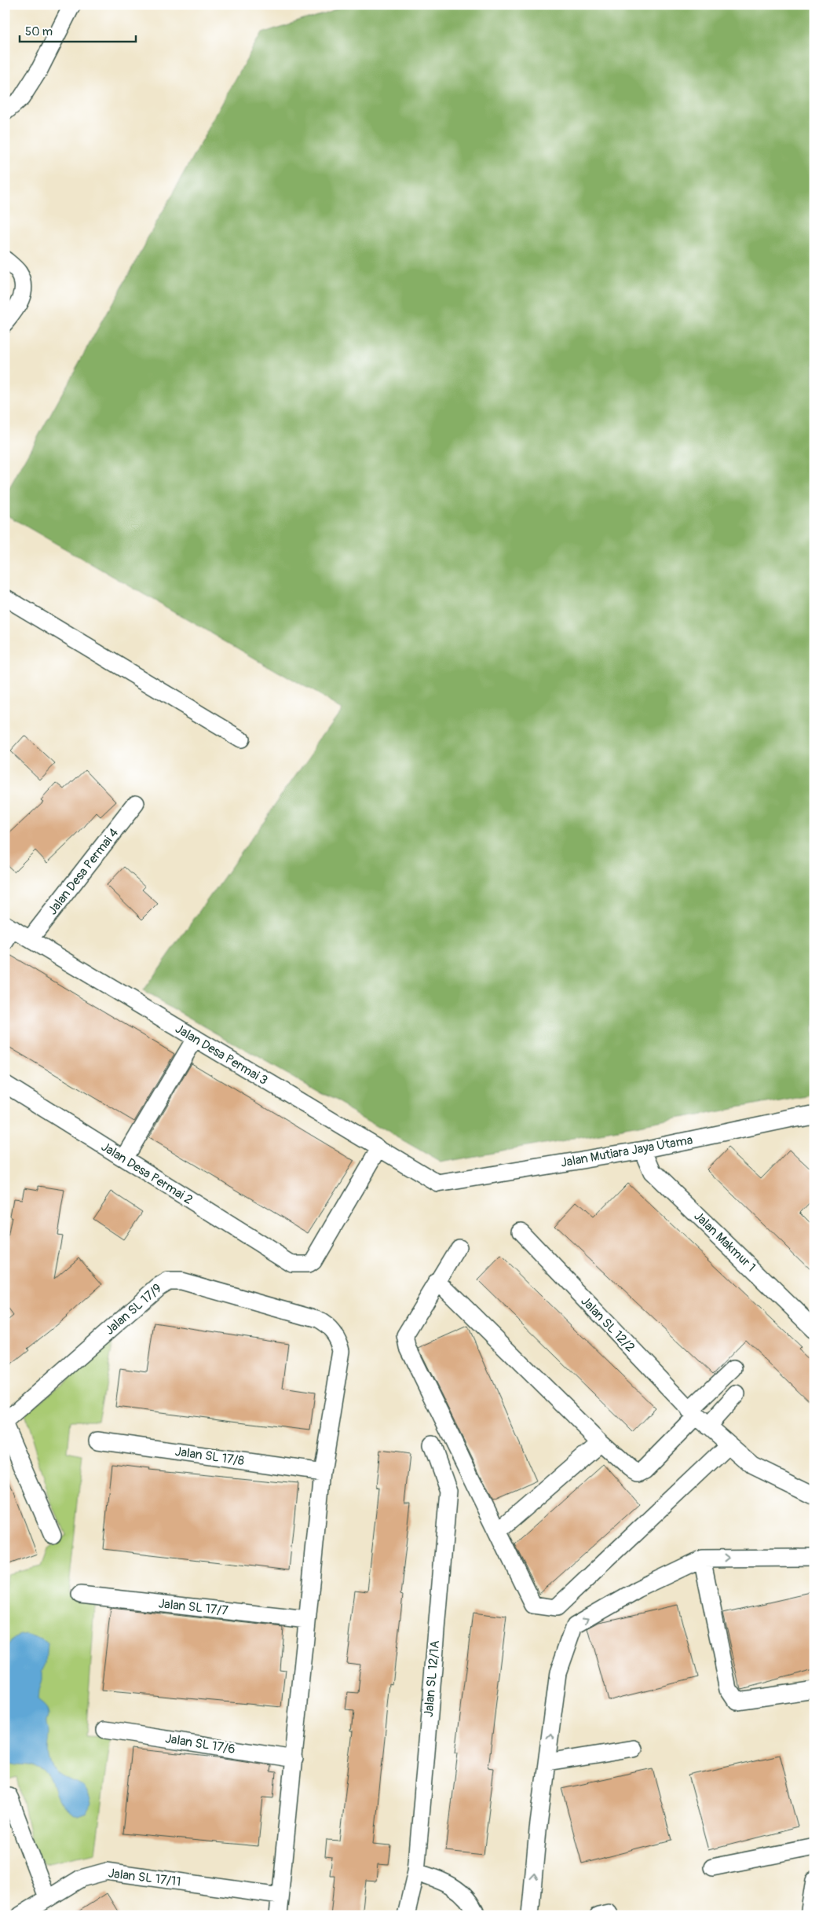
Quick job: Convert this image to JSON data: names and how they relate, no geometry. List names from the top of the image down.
{
  "streets": {
    "street": [
      "Jalan Desa Permai 4",
      "Jalan Desa Permai 3",
      "Jalan Mutiara Jaya Utama",
      "Jalan Desa Permai 2",
      "Jalan Makmur 1",
      "Jalan SL 17/9",
      "Jalan SL 12/2",
      "Jalan SL 17/8",
      "Jalan SL 17/7",
      "Jalan SL 12/1A",
      "Jalan SL 17/6",
      "Jalan SL 17/11"
    ]
  },
  "crossings": [
    ["Jalan Desa Permai 4", "Jalan Desa Permai 3"],
    ["Jalan Desa Permai 3", "Jalan Mutiara Jaya Utama"],
    ["Jalan Desa Permai 3", "Jalan Desa Permai 2"],
    ["Jalan Mutiara Jaya Utama", "Jalan Makmur 1"],
    ["Jalan SL 17/9", "Jalan SL 17/8"]
  ],
  "scale_bar": "50 m"
}
